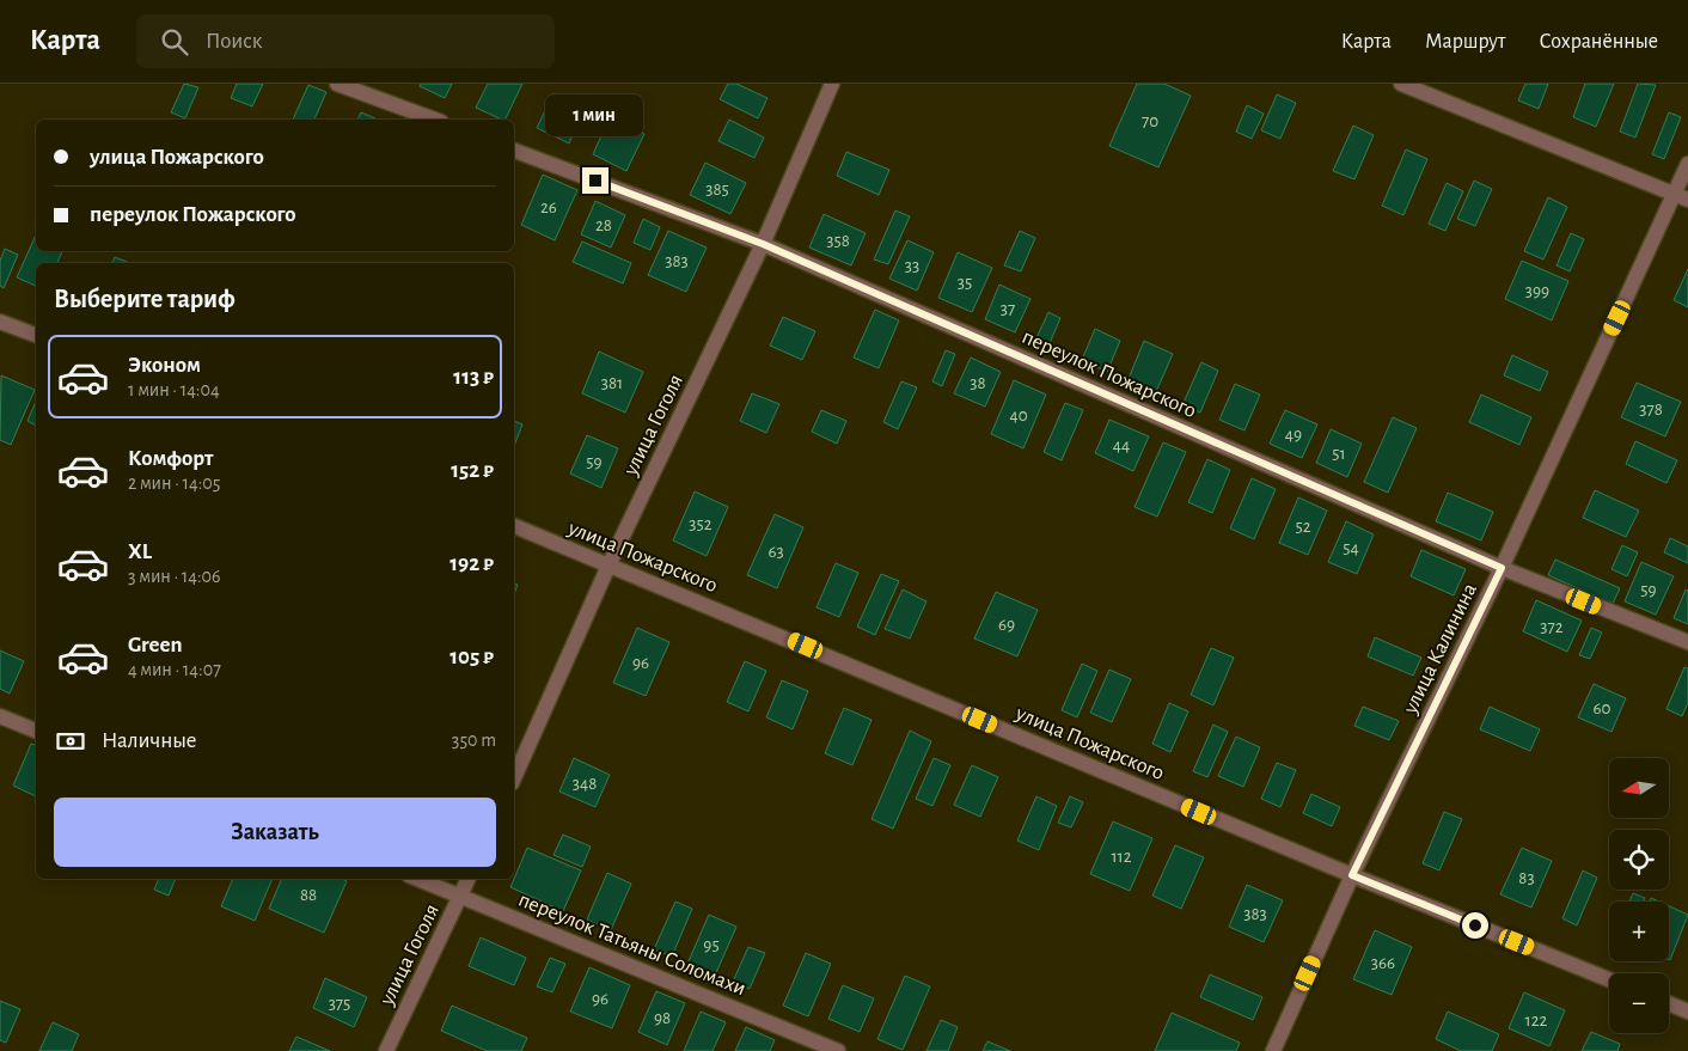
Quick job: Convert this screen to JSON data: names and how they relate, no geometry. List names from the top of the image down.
{
  "streets": {
    "street": [
      "переулок Пожарского",
      "улица Гоголя",
      "улица Пожарского",
      "улица Калинина",
      "переулок Татьяны Соломахи"
    ]
  },
  "crossings": [
    ["переулок Пожарского", "улица Гоголя"],
    ["переулок Пожарского", "улица Калинина"],
    ["улица Гоголя", "улица Пожарского"],
    ["улица Гоголя", "переулок Татьяны Соломахи"],
    ["улица Пожарского", "улица Калинина"]
  ],
  "house_numbers": [
    "70",
    "385",
    "26",
    "28",
    "358",
    "383",
    "33",
    "35",
    "399",
    "37",
    "381",
    "38",
    "378",
    "40",
    "49",
    "44",
    "51",
    "59",
    "352",
    "52",
    "54",
    "63",
    "59",
    "69",
    "372",
    "96",
    "60",
    "348",
    "112",
    "83",
    "88",
    "383",
    "95",
    "366",
    "96",
    "375",
    "98",
    "122"
  ],
  "north": "left",
  "page": {
    "header": "Карта",
    "search": "Поиск",
    "nav": ["Карта", "Маршрут", "Сохранённые"],
    "bubble": "1 мин",
    "banner": ["улица Пожарского", "переулок Пожарского"],
    "heading": "Выберите тариф",
    "list": [
      {
        "name": "Эконом",
        "note": "1 мин · 14:04",
        "value": "113 ₽"
      },
      {
        "name": "Комфорт",
        "note": "2 мин · 14:05",
        "value": "152 ₽"
      },
      {
        "name": "XL",
        "note": "3 мин · 14:06",
        "value": "192 ₽"
      },
      {
        "name": "Green",
        "note": "4 мин · 14:07",
        "value": "105 ₽"
      }
    ],
    "pay": ["Наличные", "350 m"],
    "map_buttons": ["+", "−"],
    "buttons": "Заказать"
  }
}
